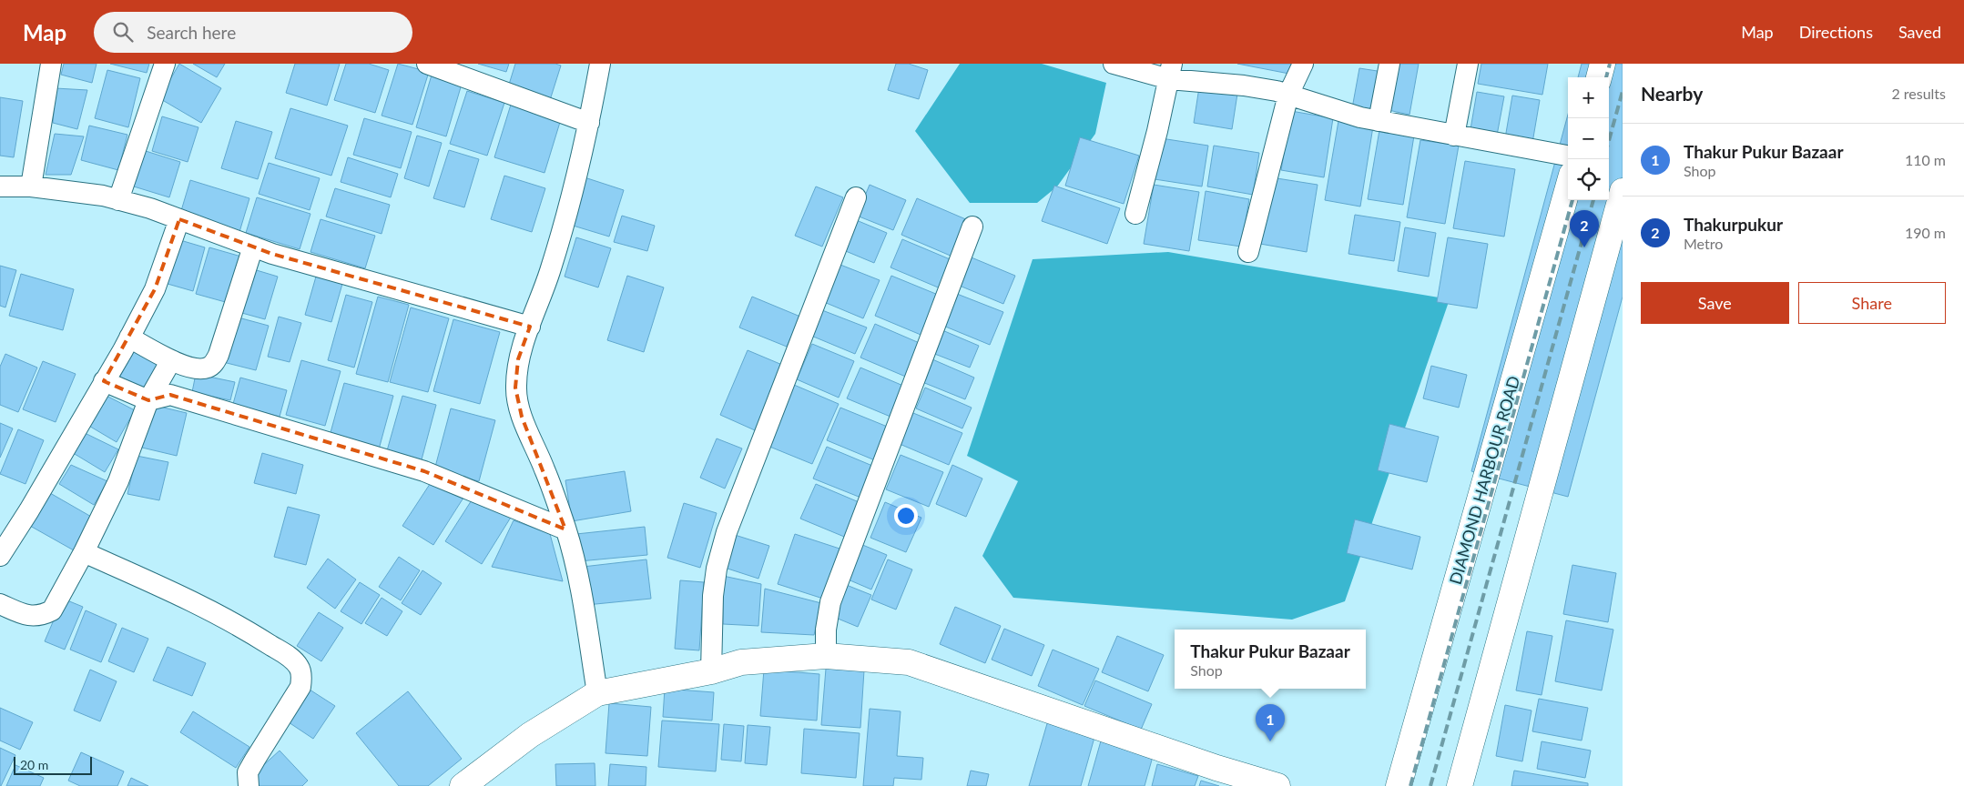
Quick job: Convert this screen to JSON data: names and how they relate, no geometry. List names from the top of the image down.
{
  "streets": {
    "main road": ["DIAMOND HARBOUR ROAD"]
  },
  "scale_bar": "20 m",
  "page": {
    "header": "Map",
    "search": "Search here",
    "nav": ["Map", "Directions", "Saved"],
    "heading": ["Nearby", "2 results"],
    "map_buttons": ["+", "−"],
    "list": [
      {
        "mark": "1",
        "name": "Thakur Pukur Bazaar",
        "note": "Shop",
        "value": "110 m"
      },
      {
        "mark": "2",
        "name": "Thakurpukur",
        "note": "Metro",
        "value": "190 m"
      }
    ],
    "pins": ["2", "1"],
    "buttons": ["Save", "Share"],
    "popup": ["Thakur Pukur Bazaar", "Shop"],
    "scale": "20 m"
  }
}
